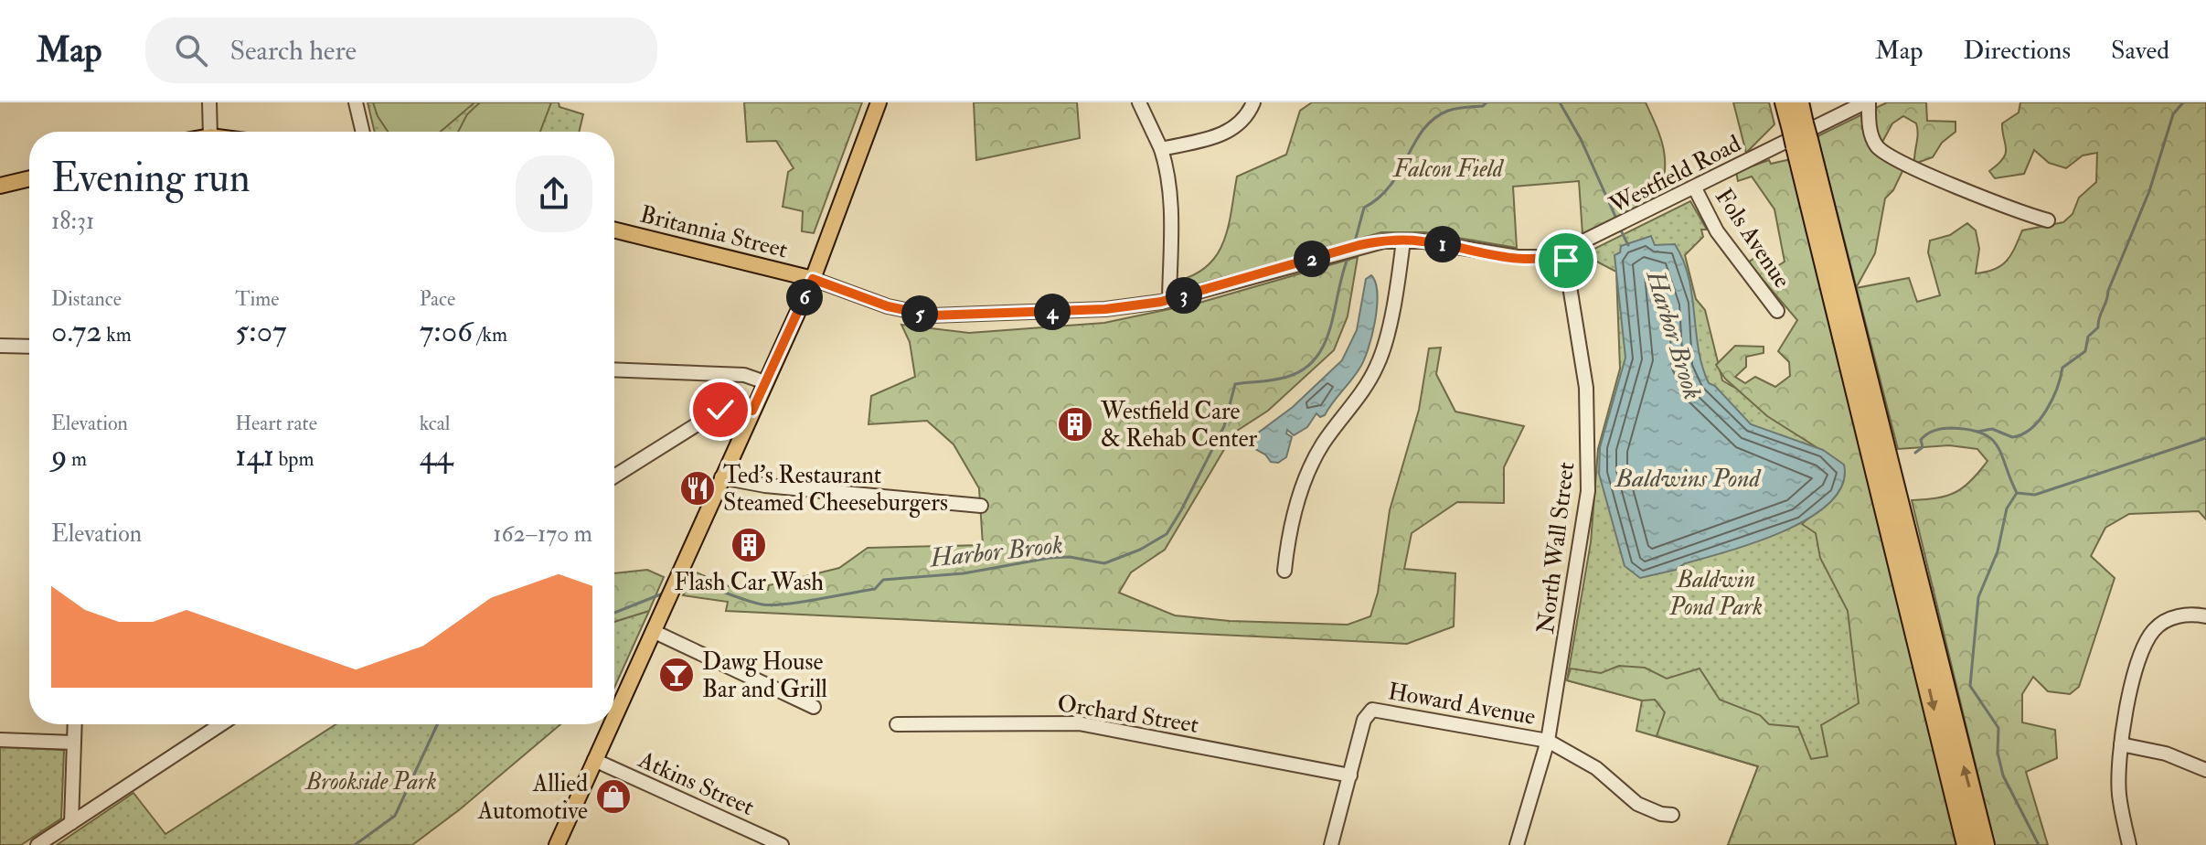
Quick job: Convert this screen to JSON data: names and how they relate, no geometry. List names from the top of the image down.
{
  "streets": {
    "main road": ["Britannia Street"],
    "street": [
      "Westfield Road",
      "Fols Avenue",
      "North Wall Street",
      "Howard Avenue",
      "Orchard Street",
      "Atkins Street"
    ]
  },
  "crossings": [
    ["Westfield Road", "Britannia Street"],
    ["Westfield Road", "Fols Avenue"],
    ["Westfield Road", "North Wall Street"],
    ["North Wall Street", "Howard Avenue"],
    ["Howard Avenue", "Orchard Street"]
  ],
  "water": ["Harbor Brook", "Baldwins Pond"],
  "parks": ["Falcon Field", "Baldwin Pond Park", "Brookside Park"],
  "places": {
    "building": ["Westfield Care & Rehab Center", "Flash Car Wash"],
    "restaurant": ["Ted's Restaurant Steamed Cheeseburgers"],
    "bar": ["Dawg House Bar and Grill"],
    "shop": ["Allied Automotive"]
  },
  "page": {
    "header": "Map",
    "search": "Search here",
    "nav": ["Map", "Directions", "Saved"],
    "heading": ["Evening run", "18:31"],
    "pins": [
      "1",
      "2",
      "3",
      "6",
      "4",
      "5"
    ],
    "stats": [
      ["Distance", "0.72 km"],
      ["Time", "5:07"],
      ["Pace", "7:06 /km"],
      ["Elevation", "9 m"],
      ["Heart rate", "141 bpm"],
      ["kcal", "44"]
    ],
    "chart": ["Elevation", "162–170 m"]
  }
}
